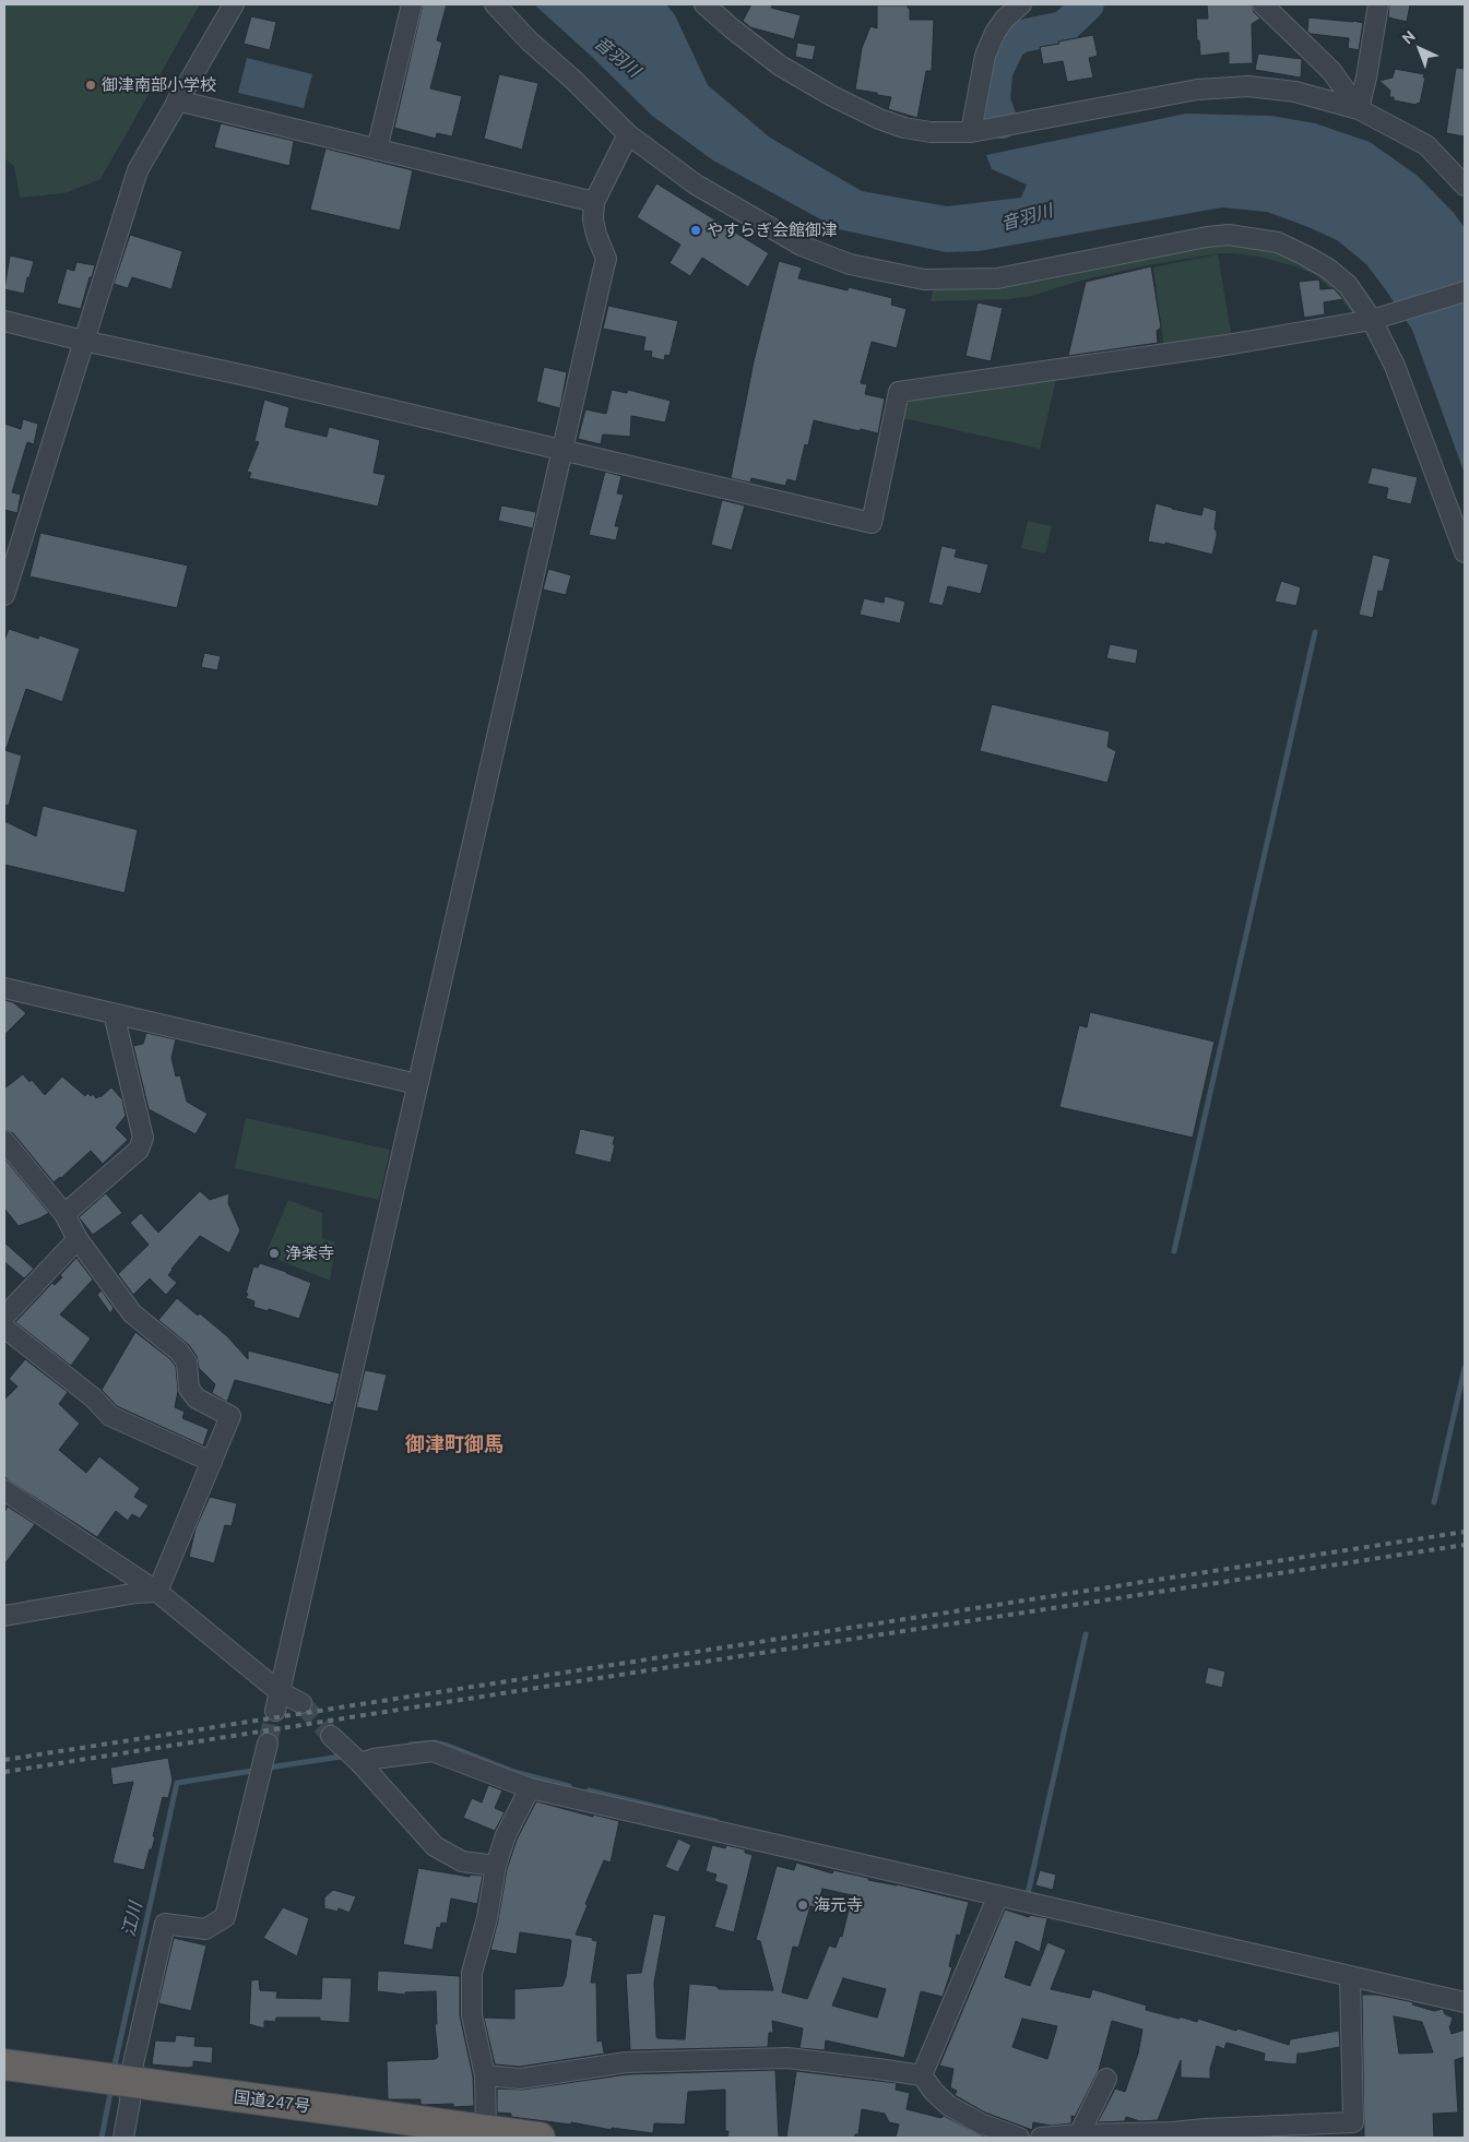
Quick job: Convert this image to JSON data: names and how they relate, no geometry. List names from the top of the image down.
{
  "streets": {
    "highway": ["国道247号"]
  },
  "districts": ["御津町御馬"],
  "water": ["音羽川", "江川"],
  "places": [
    "御津南部小学校",
    "やすらぎ会館御津",
    "浄楽寺",
    "海元寺"
  ],
  "north": "top left"
}
